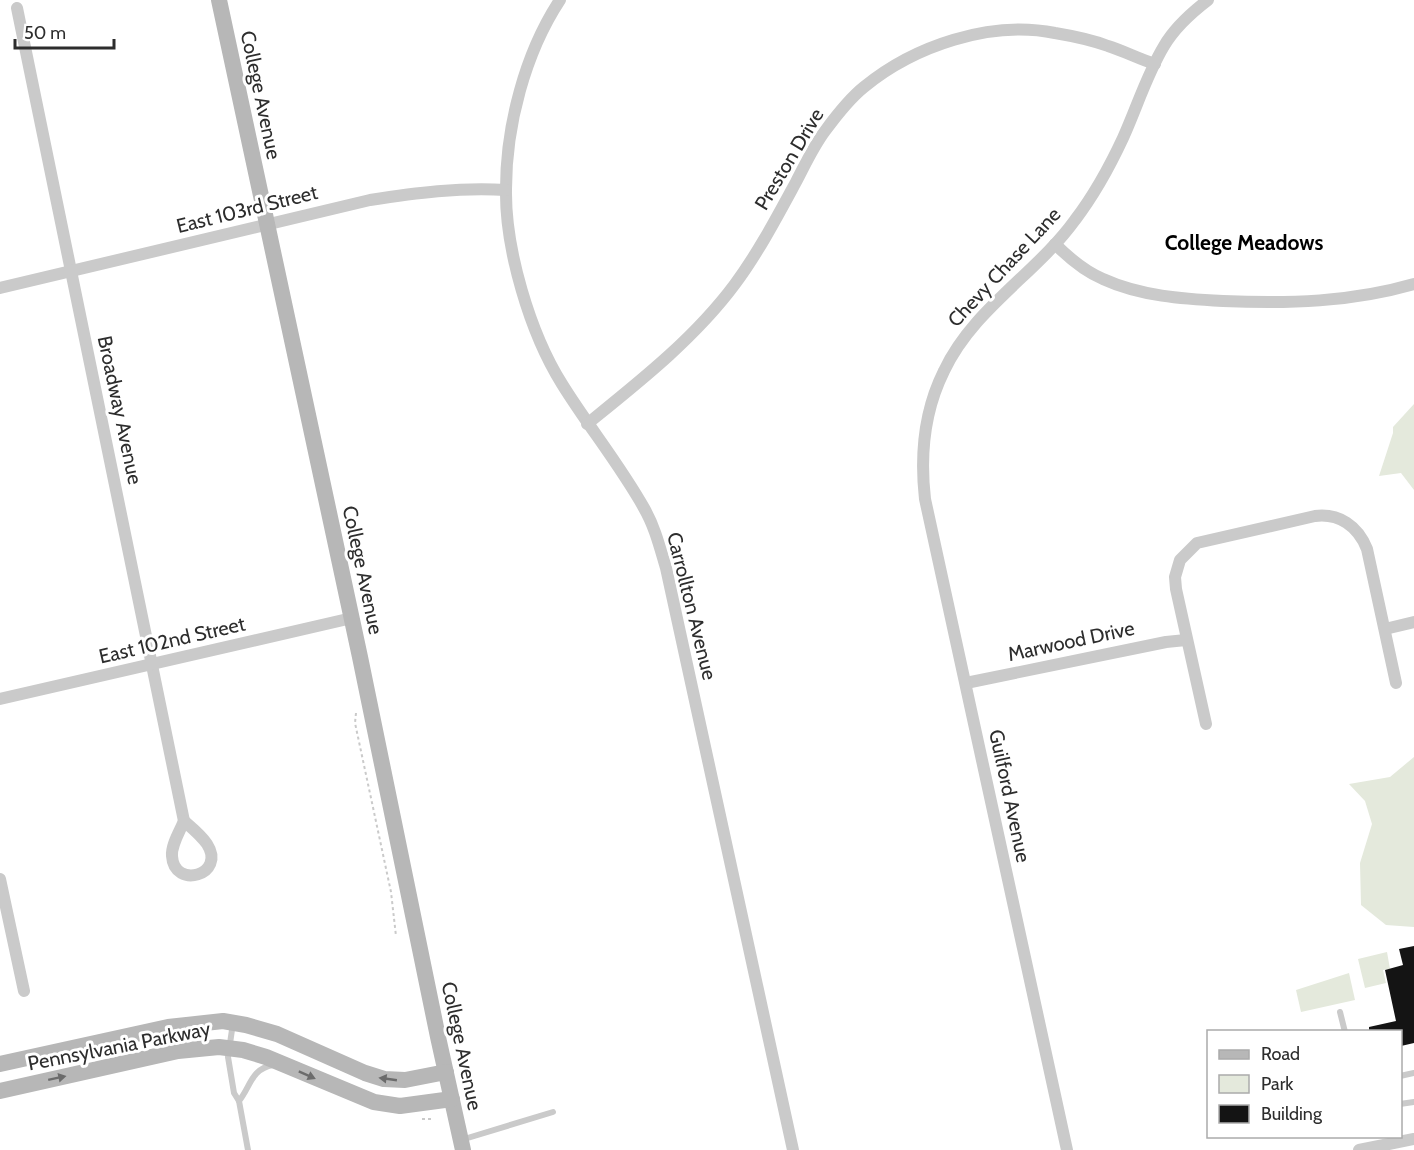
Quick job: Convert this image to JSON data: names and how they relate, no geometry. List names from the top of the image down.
{
  "streets": {
    "main road": ["College Avenue", "Pennsylvania Parkway"],
    "street": [
      "Preston Drive",
      "East 103rd Street",
      "Chevy Chase Lane",
      "Broadway Avenue",
      "Carrollton Avenue",
      "East 102nd Street",
      "Marwood Drive",
      "Guilford Avenue"
    ]
  },
  "crossings": [
    ["College Avenue", "East 103rd Street"],
    ["College Avenue", "East 102nd Street"],
    ["College Avenue", "Pennsylvania Parkway"],
    ["Preston Drive", "Chevy Chase Lane"],
    ["Preston Drive", "Carrollton Avenue"],
    ["East 103rd Street", "Broadway Avenue"],
    ["East 103rd Street", "Carrollton Avenue"],
    ["Chevy Chase Lane", "Guilford Avenue"],
    ["Broadway Avenue", "East 102nd Street"],
    ["Marwood Drive", "Guilford Avenue"]
  ],
  "districts": ["College Meadows"],
  "legend": ["Road", "Park", "Building"],
  "scale_bar": "50 m"
}
